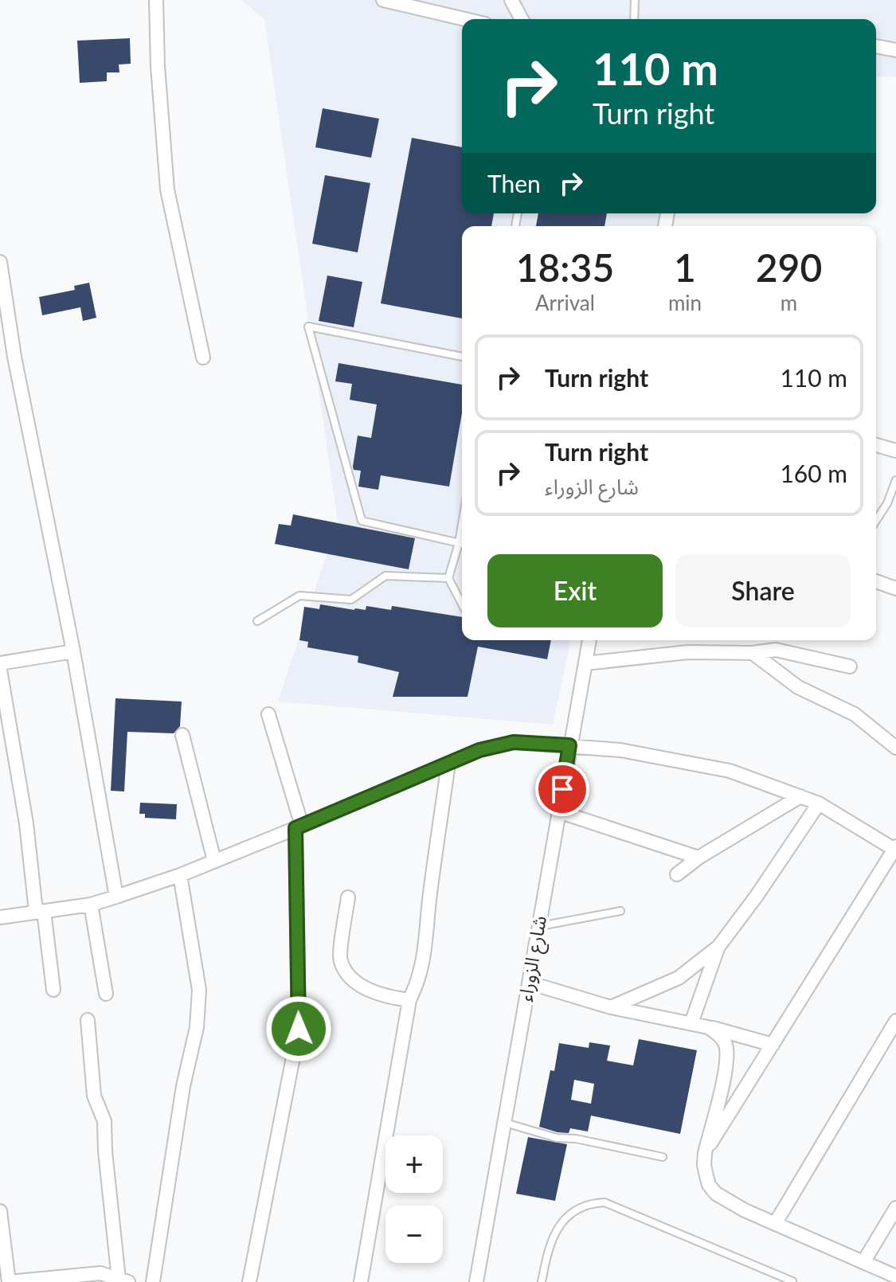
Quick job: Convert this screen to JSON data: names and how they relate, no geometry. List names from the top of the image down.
{
  "streets": {
    "street": ["شارع الزوراء"]
  },
  "page": {
    "turn": ["110 m", "Turn right"],
    "then": "Then",
    "eta": [
      "18:35",
      "Arrival",
      "1",
      "min",
      "290",
      "m"
    ],
    "list": [
      {
        "name": "Turn right",
        "value": "110 m"
      },
      {
        "name": "Turn right",
        "note": "شارع الزوراء",
        "value": "160 m"
      }
    ],
    "buttons": ["Exit", "Share"],
    "map_buttons": ["+", "−"]
  }
}
